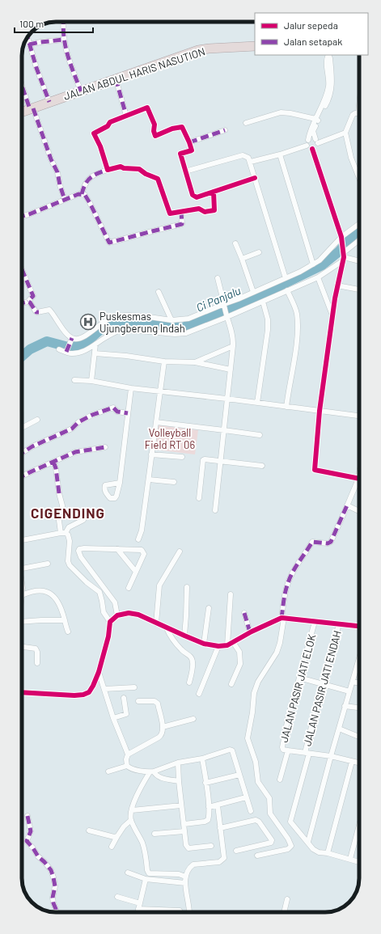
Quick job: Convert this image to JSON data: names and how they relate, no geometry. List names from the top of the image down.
{
  "streets": {
    "highway": ["JALAN ABDUL HARIS NASUTION"],
    "street": ["JALAN PASIR JATI ELOK", "JALAN PASIR JATI ENDAH"]
  },
  "crossings": [
    ["JALAN PASIR JATI ELOK", "JALAN PASIR JATI ENDAH"]
  ],
  "districts": ["CIGENDING"],
  "water": ["Ci Panjalu"],
  "parks": ["Volleyball Field RT 06"],
  "places": {
    "hospital": ["Puskesmas Ujungberung Indah"]
  },
  "legend": ["Jalur sepeda", "Jalan setapak"],
  "scale_bar": "100 m"
}
